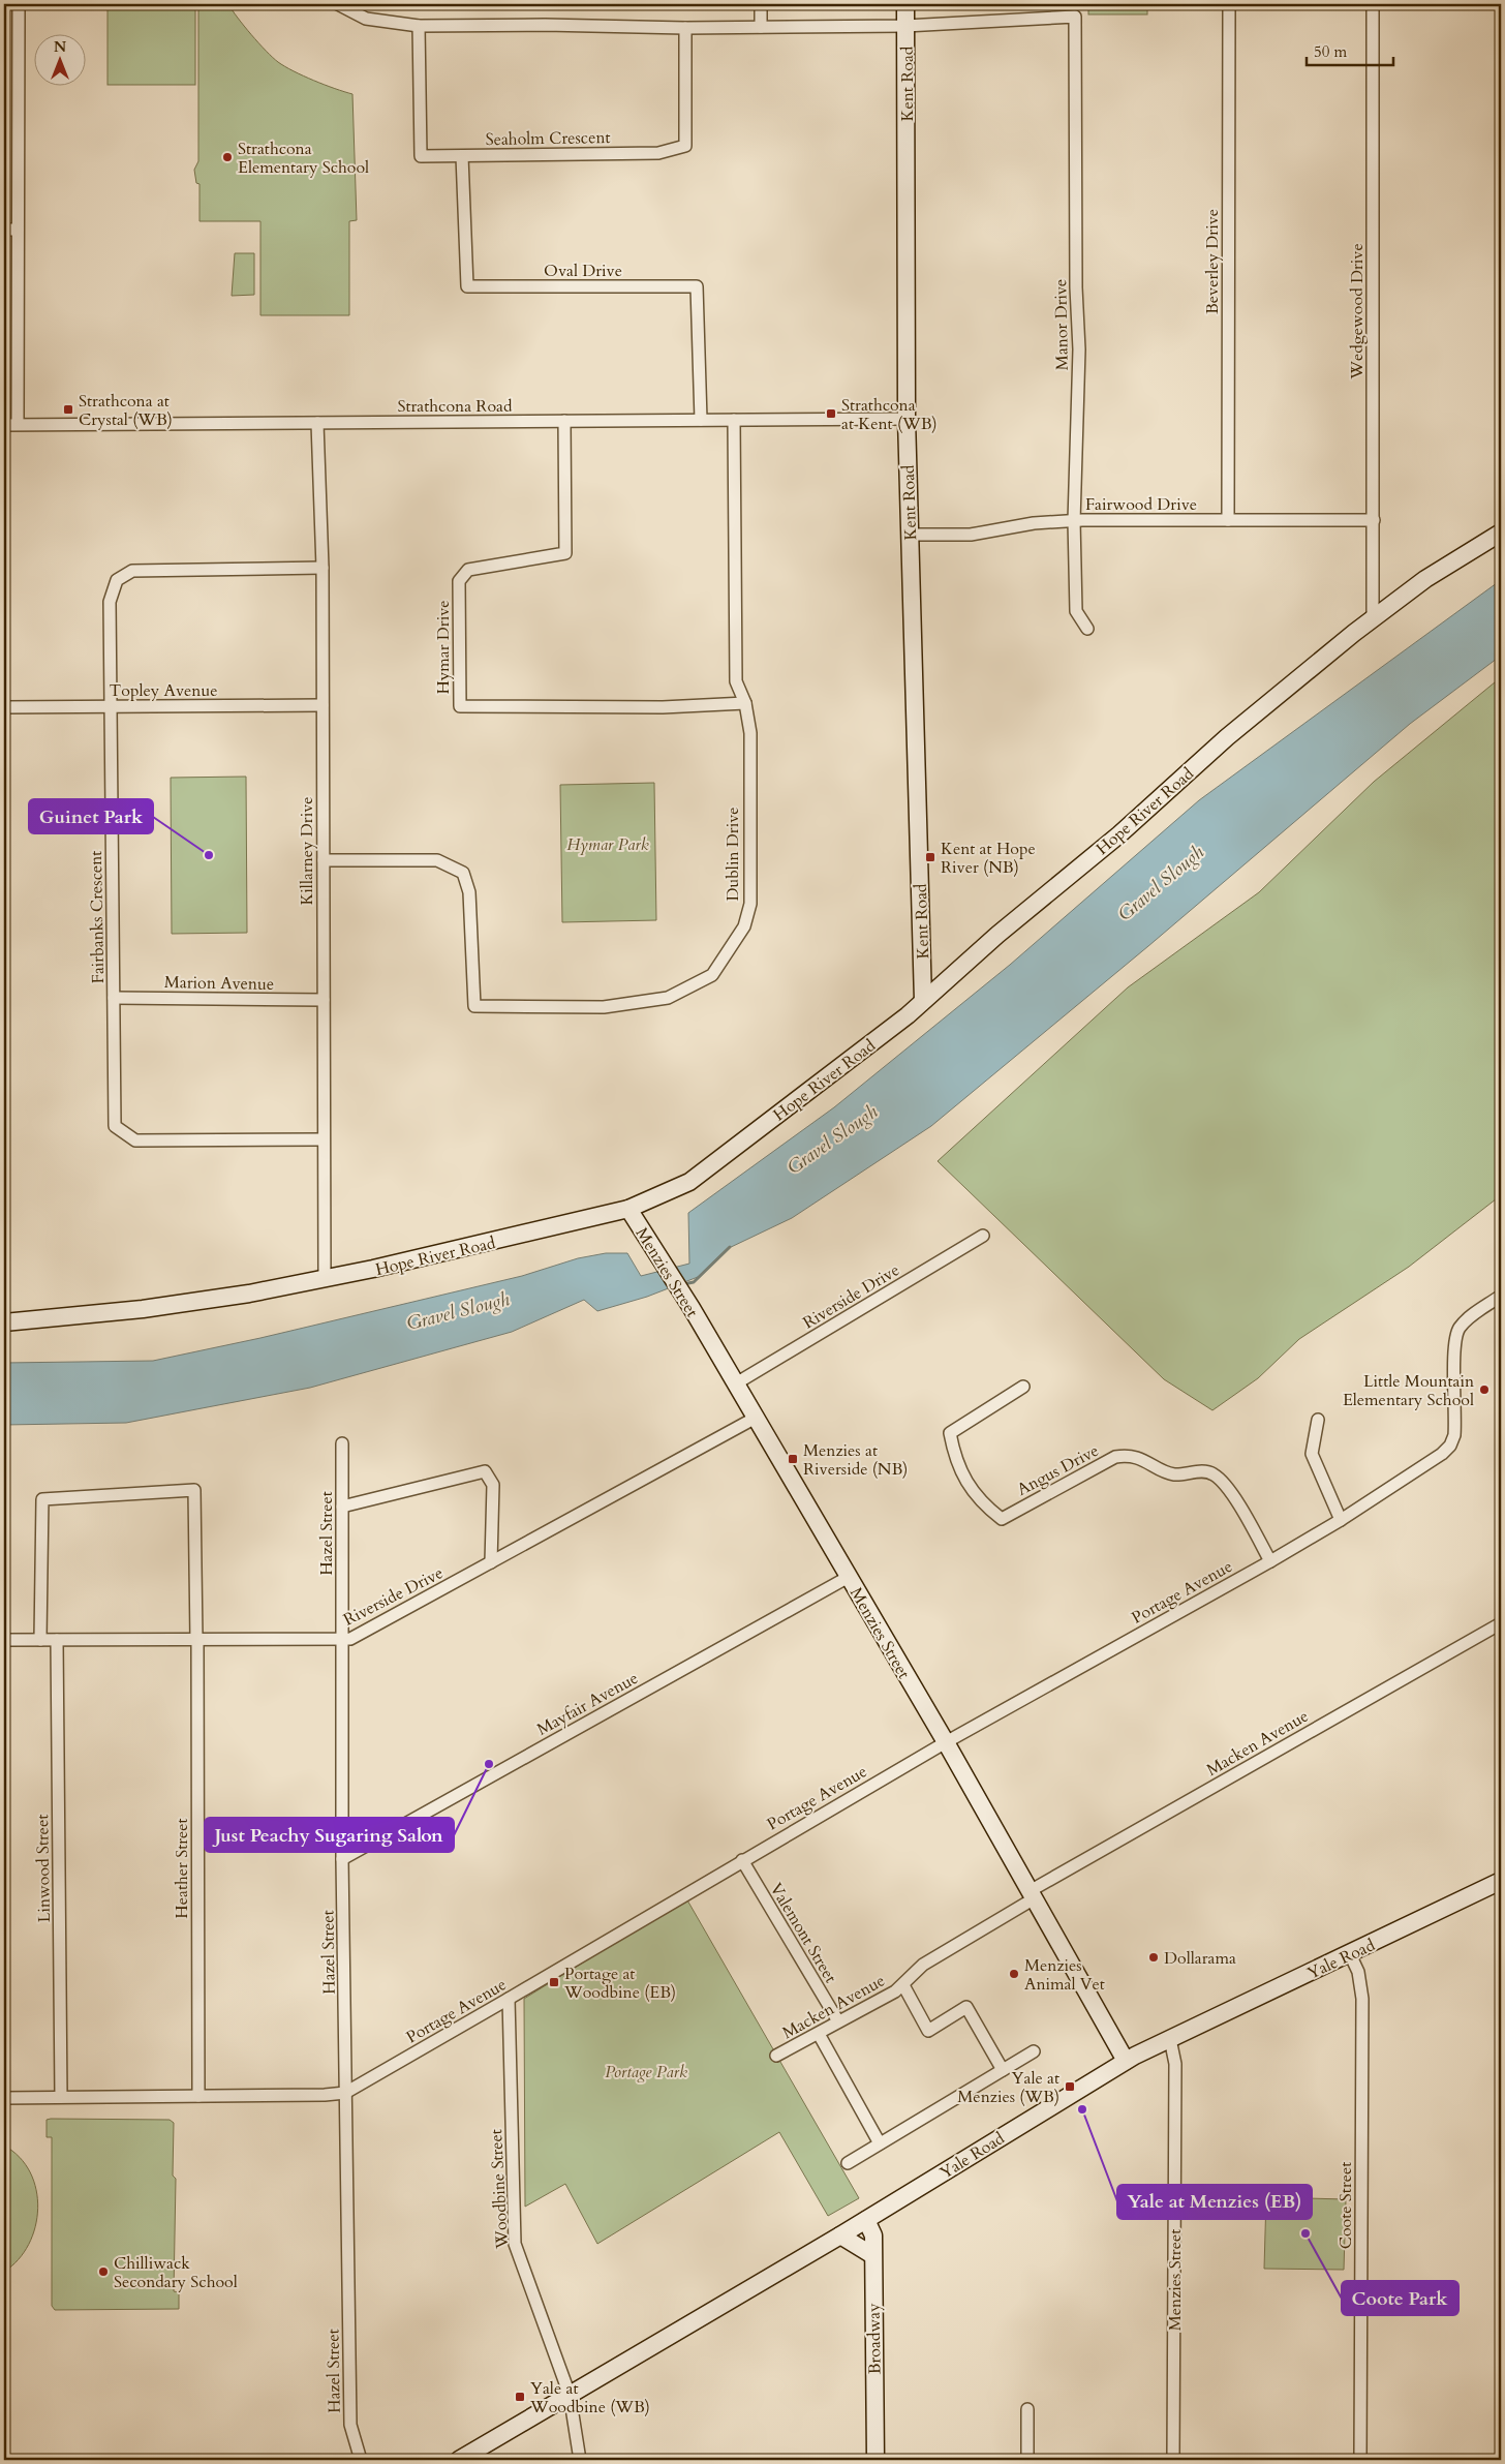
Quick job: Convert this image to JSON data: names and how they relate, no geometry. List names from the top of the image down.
{
  "streets": {
    "street": [
      "Kent Road",
      "Seaholm Crescent",
      "Beverley Drive",
      "Oval Drive",
      "Wedgewood Drive",
      "Manor Drive",
      "Strathcona Road",
      "Fairwood Drive",
      "Hymar Drive",
      "Topley Avenue",
      "Hope River Road",
      "Killarney Drive",
      "Dublin Drive",
      "Fairbanks Crescent",
      "Marion Avenue",
      "Menzies Street",
      "Riverside Drive",
      "Angus Drive",
      "Hazel Street",
      "Portage Avenue",
      "Mayfair Avenue",
      "Macken Avenue",
      "Linwood Street",
      "Heather Street",
      "Valemont Street",
      "Yale Road",
      "Woodbine Street",
      "Coote Street",
      "Broadway"
    ]
  },
  "crossings": [
    ["Kent Road", "Manor Drive"],
    ["Kent Road", "Strathcona Road"],
    ["Kent Road", "Fairwood Drive"],
    ["Kent Road", "Hope River Road"],
    ["Seaholm Crescent", "Oval Drive"],
    ["Beverley Drive", "Fairwood Drive"],
    ["Oval Drive", "Strathcona Road"],
    ["Wedgewood Drive", "Fairwood Drive"],
    ["Wedgewood Drive", "Hope River Road"],
    ["Manor Drive", "Fairwood Drive"],
    ["Strathcona Road", "Hymar Drive"],
    ["Strathcona Road", "Killarney Drive"],
    ["Strathcona Road", "Dublin Drive"],
    ["Hymar Drive", "Dublin Drive"],
    ["Topley Avenue", "Killarney Drive"],
    ["Topley Avenue", "Fairbanks Crescent"],
    ["Hope River Road", "Killarney Drive"],
    ["Hope River Road", "Menzies Street"],
    ["Killarney Drive", "Dublin Drive"],
    ["Killarney Drive", "Fairbanks Crescent"],
    ["Killarney Drive", "Marion Avenue"],
    ["Fairbanks Crescent", "Marion Avenue"],
    ["Menzies Street", "Riverside Drive"],
    ["Menzies Street", "Portage Avenue"],
    ["Menzies Street", "Mayfair Avenue"],
    ["Menzies Street", "Macken Avenue"],
    ["Menzies Street", "Yale Road"],
    ["Riverside Drive", "Hazel Street"],
    ["Riverside Drive", "Linwood Street"],
    ["Riverside Drive", "Heather Street"],
    ["Angus Drive", "Portage Avenue"],
    ["Hazel Street", "Portage Avenue"],
    ["Hazel Street", "Mayfair Avenue"],
    ["Portage Avenue", "Linwood Street"],
    ["Portage Avenue", "Heather Street"],
    ["Portage Avenue", "Valemont Street"],
    ["Portage Avenue", "Woodbine Street"],
    ["Macken Avenue", "Valemont Street"],
    ["Yale Road", "Woodbine Street"],
    ["Yale Road", "Coote Street"],
    ["Yale Road", "Broadway"]
  ],
  "water": ["Gravel Slough"],
  "parks": ["Hymar Park", "Portage Park"],
  "places": {
    "other": [
      "Strathcona Elementary School",
      "Guinet Park",
      "Little Mountain Elementary School",
      "Just Peachy Sugaring Salon",
      "Dollarama",
      "Menzies Animal Vet",
      "Yale at Menzies (EB)",
      "Coote Park",
      "Chilliwack Secondary School"
    ],
    "transit": [
      "Strathcona at Crystal (WB)",
      "Strathcona at Kent (WB)",
      "Kent at Hope River (NB)",
      "Menzies at Riverside (NB)",
      "Portage at Woodbine (EB)",
      "Yale at Menzies (WB)",
      "Yale at Woodbine (WB)"
    ]
  },
  "scale_bar": "50 m",
  "north": "top"
}
